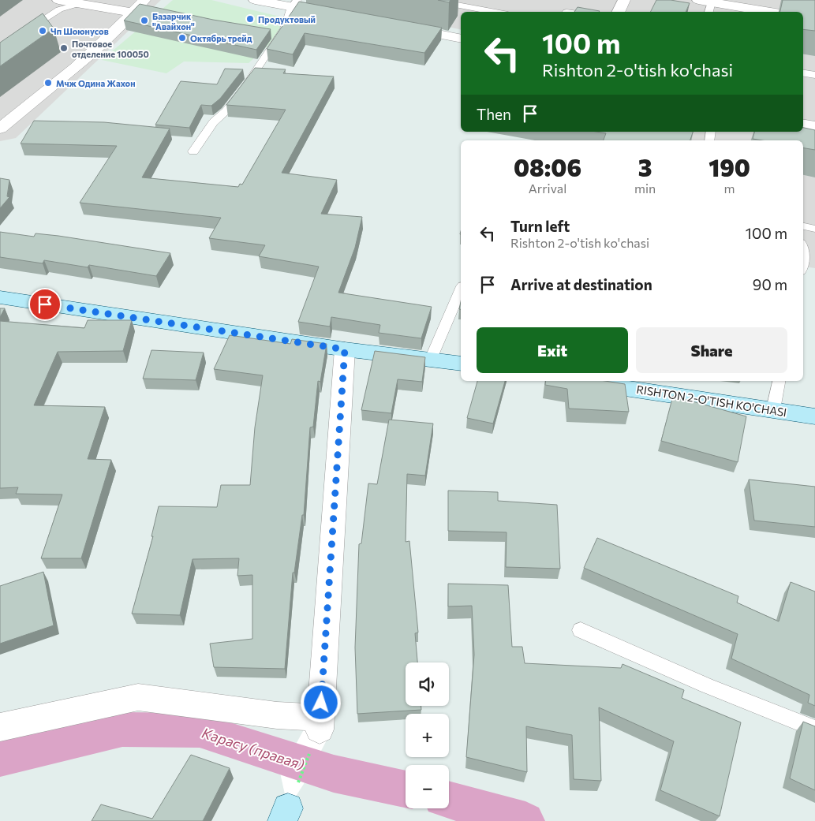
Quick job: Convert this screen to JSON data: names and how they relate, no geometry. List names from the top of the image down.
{
  "streets": {
    "street": ["RISHTON 2-O'TISH KO'CHASI"]
  },
  "water": ["Карасу (правая)"],
  "places": [
    "Продуктовый",
    "Базарчик \"Авайхон\"",
    "Чп Шоюнусов",
    "Октябрь трейд",
    "Почтовое отделение 100050",
    "Мчж Одина Жахон"
  ],
  "page": {
    "turn": ["100 m", "Rishton 2-o'tish ko'chasi"],
    "then": "Then",
    "eta": [
      "08:06",
      "Arrival",
      "3",
      "min",
      "190",
      "m"
    ],
    "list": [
      {
        "name": "Turn left",
        "note": "Rishton 2-o'tish ko'chasi",
        "value": "100 m"
      },
      {
        "name": "Arrive at destination",
        "value": "90 m"
      }
    ],
    "buttons": ["Exit", "Share"],
    "map_buttons": ["+", "−"]
  }
}
